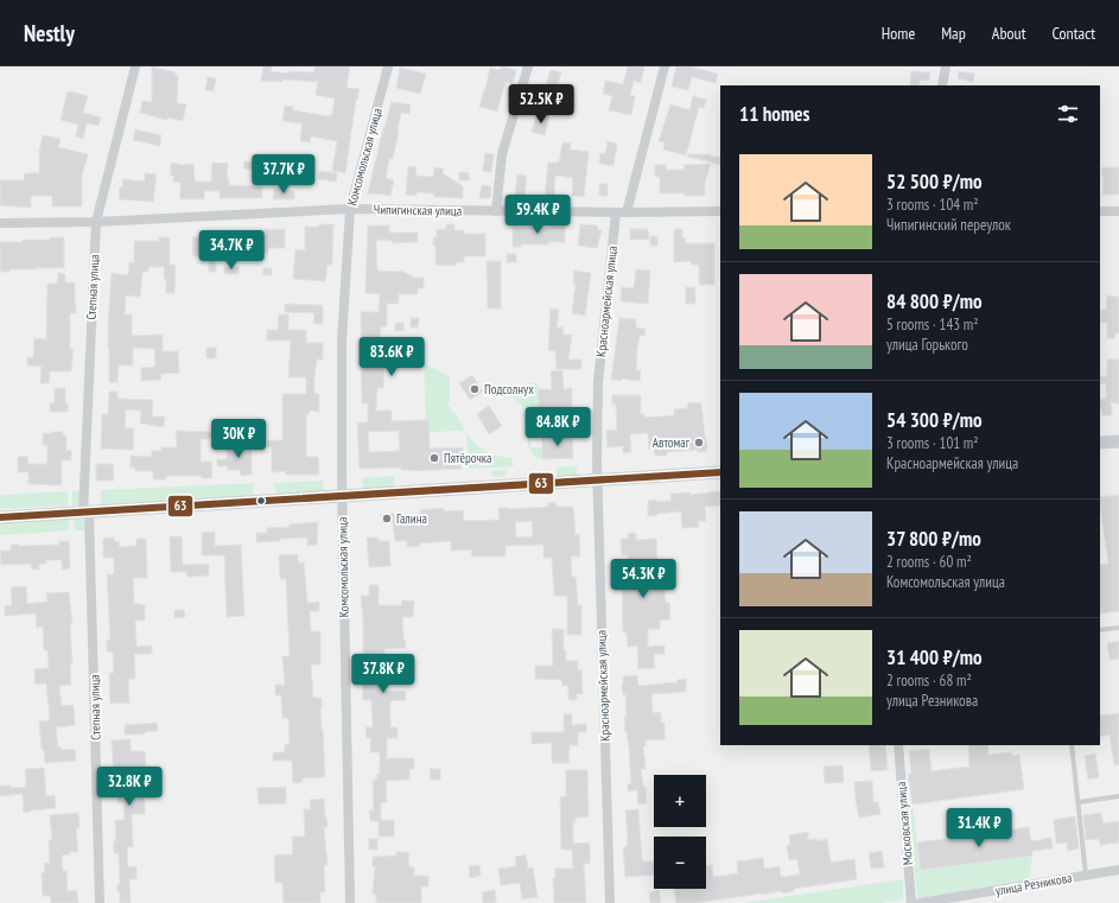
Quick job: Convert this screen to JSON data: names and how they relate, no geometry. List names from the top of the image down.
{
  "streets": {
    "street": [
      "Комсомольская улица",
      "Чипигинская улица",
      "Степная улица",
      "Красноармейская улица",
      "Московская улица",
      "улица Резникова"
    ]
  },
  "crossings": [
    ["Комсомольская улица", "Чипигинская улица"],
    ["Чипигинская улица", "Степная улица"],
    ["Чипигинская улица", "Красноармейская улица"]
  ],
  "places": [
    "Подсолнух",
    "Автомаг",
    "Пятёрочка",
    "Галина"
  ],
  "lines": ["transit line 63"],
  "page": {
    "header": "Nestly",
    "nav": [
      "Home",
      "Map",
      "About",
      "Contact"
    ],
    "price": [
      "52.5K ₽",
      "37.7K ₽",
      "59.4K ₽",
      "34.7K ₽",
      "83.6K ₽",
      "84.8K ₽",
      "30K ₽",
      "54.3K ₽",
      "37.8K ₽",
      "32.8K ₽",
      "31.4K ₽"
    ],
    "heading": "11 homes",
    "list": [
      {
        "name": "52 500 ₽/mo",
        "note": "3 rooms · 104 m² · Чипигинский переулок"
      },
      {
        "name": "84 800 ₽/mo",
        "note": "5 rooms · 143 m² · улица Горького"
      },
      {
        "name": "54 300 ₽/mo",
        "note": "3 rooms · 101 m² · Красноармейская улица"
      },
      {
        "name": "37 800 ₽/mo",
        "note": "2 rooms · 60 m² · Комсомольская улица"
      },
      {
        "name": "31 400 ₽/mo",
        "note": "2 rooms · 68 m² · улица Резникова"
      }
    ],
    "map_buttons": ["+", "−"]
  }
}
